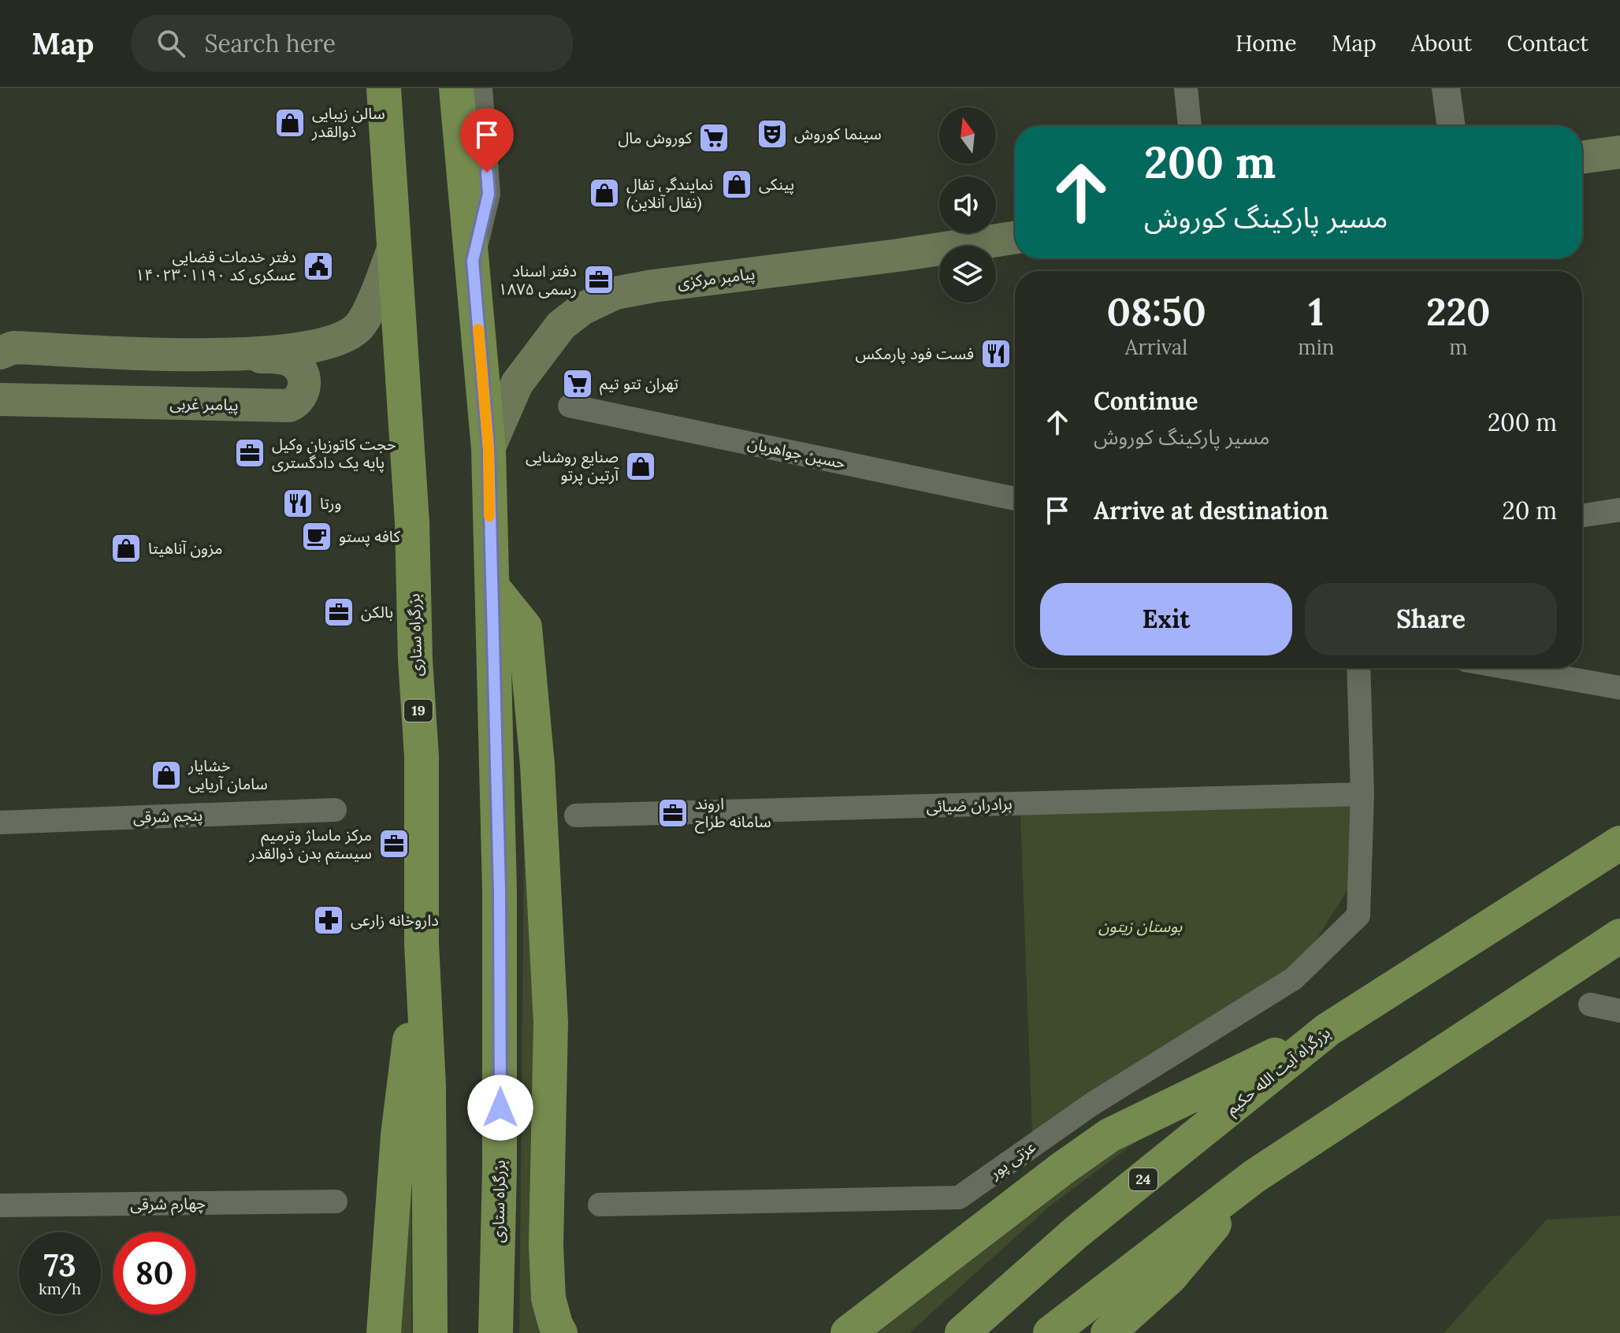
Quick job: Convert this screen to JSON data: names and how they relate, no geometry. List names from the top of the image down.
{
  "streets": {
    "highway": [
      "بزرگراه ستاری",
      "19",
      "بزرگراه آیت الله حکیم",
      "24"
    ],
    "main road": ["پیامبر مرکزی", "پیامبر غربی"],
    "street": [
      "حسین جواهریان",
      "برادران ضیائی",
      "پنجم شرقی",
      "عزتی پور",
      "چهارم شرقی"
    ]
  },
  "crossings": [
    ["پیامبر مرکزی", "بزرگراه ستاری"],
    ["پیامبر غربی", "بزرگراه ستاری"],
    ["برادران ضیائی", "عزتی پور"]
  ],
  "parks": ["بوستان زیتون"],
  "places": {
    "shop": [
      "سالن زیبایی ذوالقدر",
      "پینکی",
      "نمایندگی تفال (تفال آنلاین)",
      "صنایع روشنایی آرتین پرتو",
      "مزون آناهیتا",
      "خشایار سامان آریایی"
    ],
    "theatre": ["سینما کوروش"],
    "supermarket": ["کوروش مال", "تهران تتو تیم"],
    "public building": ["دفتر خدمات قضایی عسکری کد ۱۴۰۲۳۰۱۱۹۰"],
    "office": [
      "دفتر اسناد رسمی ۱۸۷۵",
      "حجت کاتوزیان وکیل پایه یک دادگستری",
      "بالکن",
      "اروند سامانه طراح",
      "مرکز ماساژ وترمیم سیستم بدن ذوالقدر"
    ],
    "restaurant": ["فست فود پارمکس", "ورتا"],
    "cafe": ["کافه پستو"],
    "pharmacy": ["داروخانه زارعی"]
  },
  "north": "top",
  "page": {
    "header": "Map",
    "search": "Search here",
    "nav": [
      "Home",
      "Map",
      "About",
      "Contact"
    ],
    "turn": ["200 m", "مسیر پارکینگ کوروش"],
    "eta": [
      "08:50",
      "Arrival",
      "1",
      "min",
      "220",
      "m"
    ],
    "list": [
      {
        "name": "Continue",
        "note": "مسیر پارکینگ کوروش",
        "value": "200 m"
      },
      {
        "name": "Arrive at destination",
        "value": "20 m"
      }
    ],
    "buttons": ["Exit", "Share"],
    "speed": "73 km/h",
    "limit": "80"
  }
}
